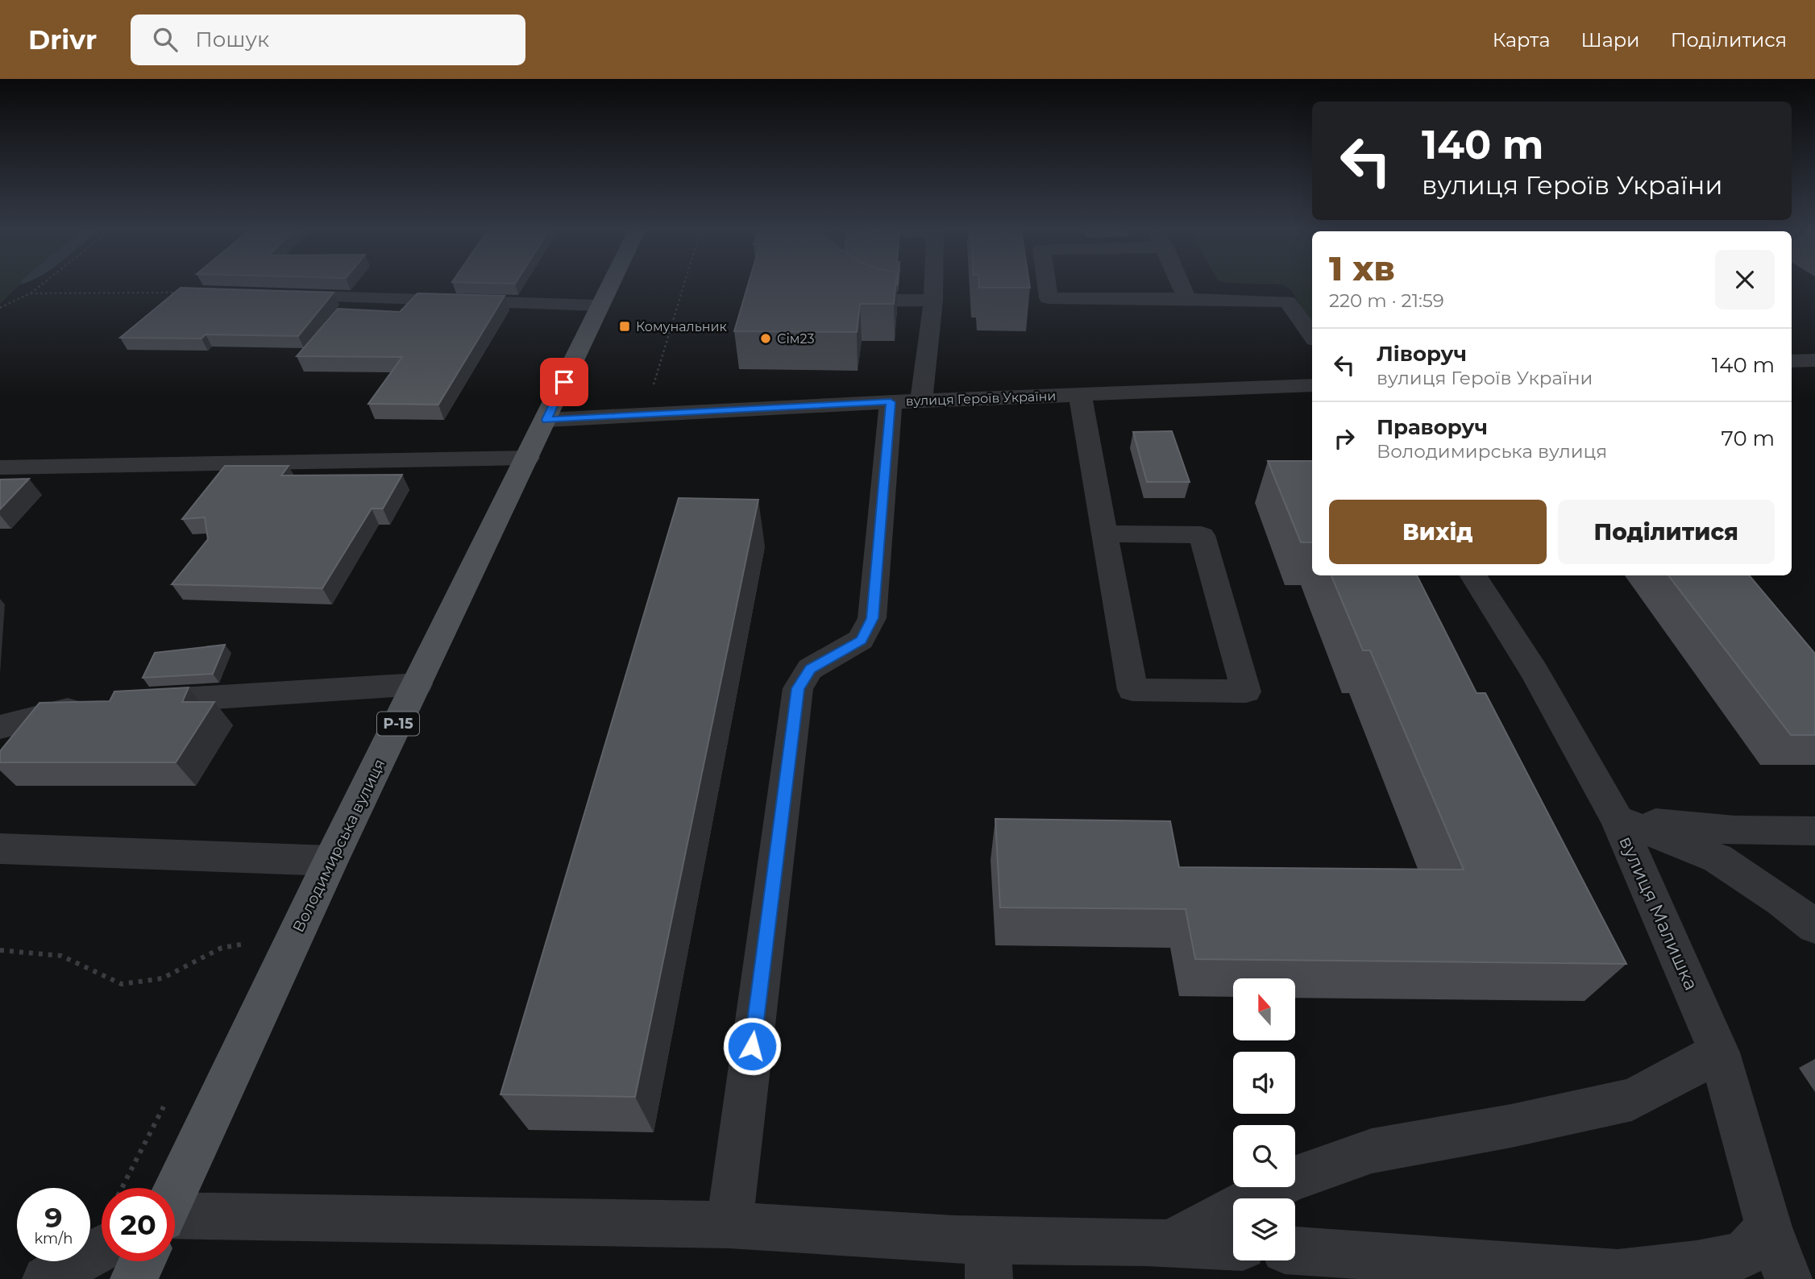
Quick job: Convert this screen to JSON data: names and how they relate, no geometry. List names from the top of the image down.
{
  "streets": {
    "main road": ["Р-15", "Володимирська вулиця"],
    "street": ["вулиця Героїв України", "вулиця Малишка"]
  },
  "crossings": [
    ["вулиця Героїв України", "Володимирська вулиця"]
  ],
  "places": {
    "transit": ["Комунальник"],
    "other": ["Сім23"]
  },
  "north": "top",
  "page": {
    "header": "Drivr",
    "search": "Пошук",
    "nav": ["Карта", "Шари", "Поділитися"],
    "turn": ["140 m", "вулиця Героїв України"],
    "heading": ["1 хв", "220 m · 21:59"],
    "list": [
      {
        "name": "Ліворуч",
        "note": "вулиця Героїв України",
        "value": "140 m"
      },
      {
        "name": "Праворуч",
        "note": "Володимирська вулиця",
        "value": "70 m"
      }
    ],
    "buttons": ["Вихід", "Поділитися"],
    "speed": "9 km/h",
    "limit": "20"
  }
}
